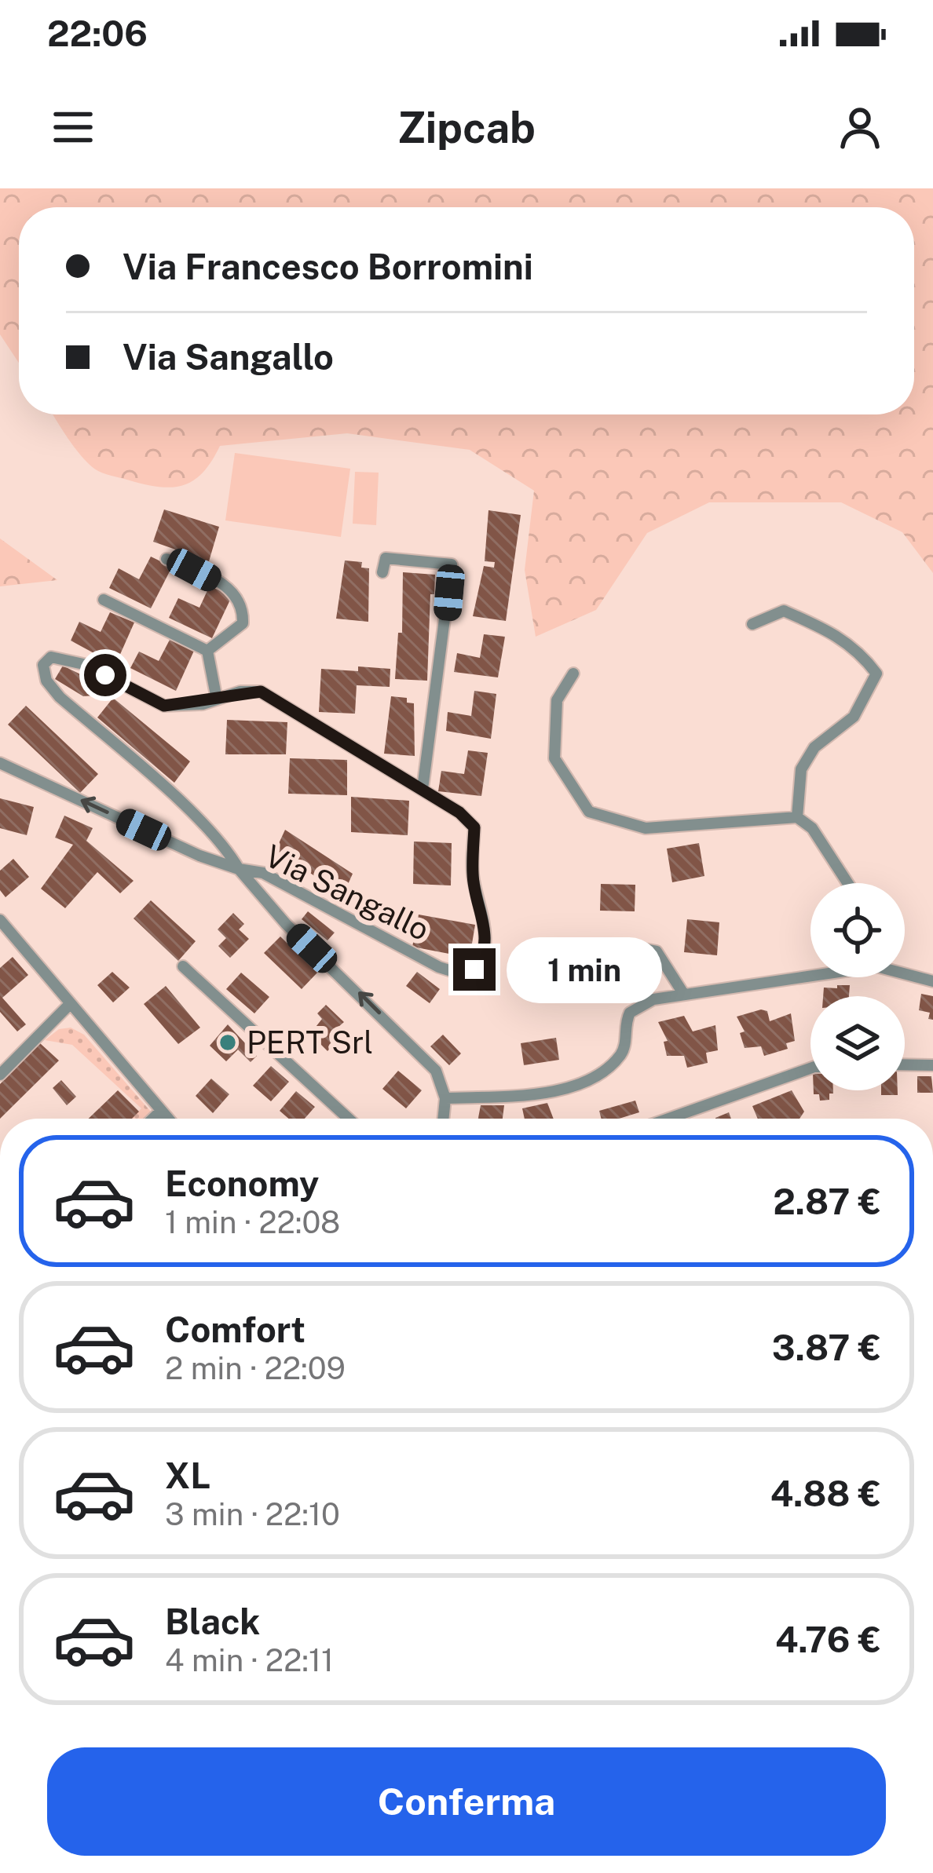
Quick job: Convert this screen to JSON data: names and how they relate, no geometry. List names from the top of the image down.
{
  "streets": {
    "street": ["Via Sangallo"]
  },
  "places": ["PERT Srl"],
  "page": {
    "status": "22:06",
    "header": "Zipcab",
    "banner": ["Via Francesco Borromini", "Via Sangallo"],
    "bubble": "1 min",
    "list": [
      {
        "name": "Economy",
        "note": "1 min · 22:08",
        "value": "2.87 €"
      },
      {
        "name": "Comfort",
        "note": "2 min · 22:09",
        "value": "3.87 €"
      },
      {
        "name": "XL",
        "note": "3 min · 22:10",
        "value": "4.88 €"
      },
      {
        "name": "Black",
        "note": "4 min · 22:11",
        "value": "4.76 €"
      }
    ],
    "buttons": "Conferma"
  }
}
